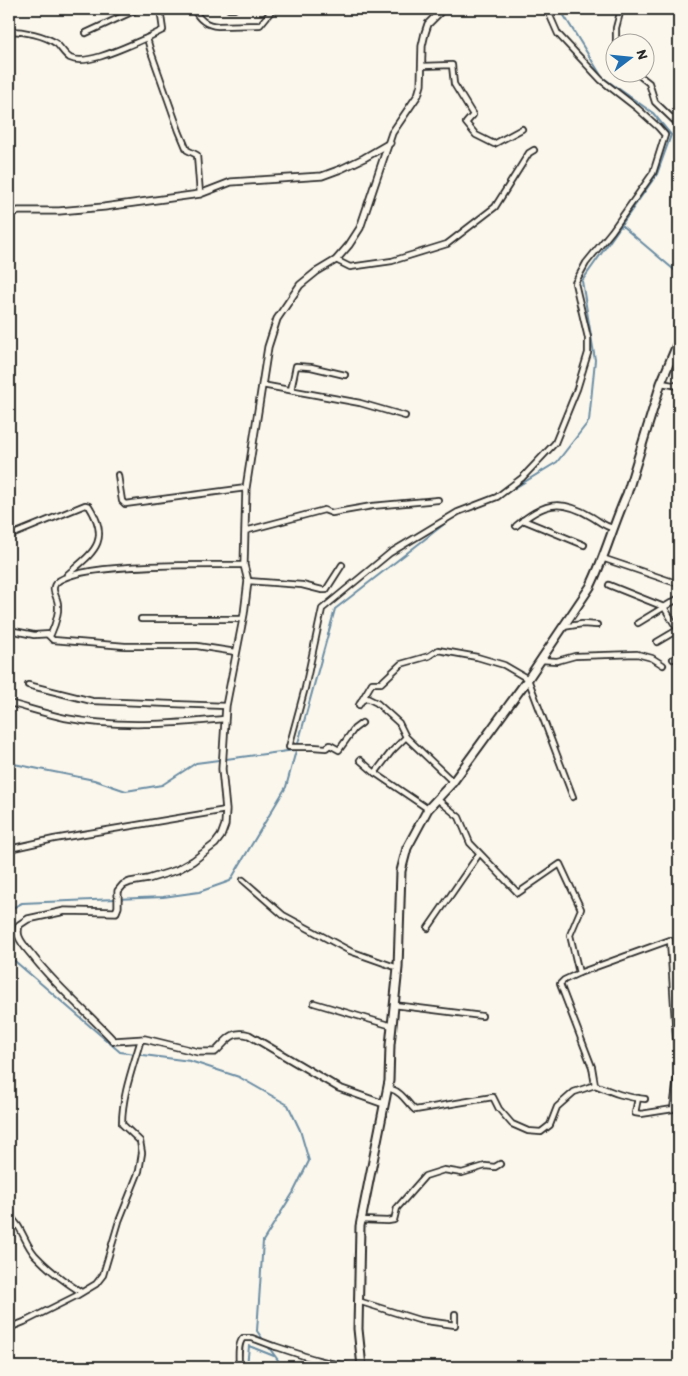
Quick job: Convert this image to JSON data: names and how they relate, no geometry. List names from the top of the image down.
{
  "north": "right"
}
